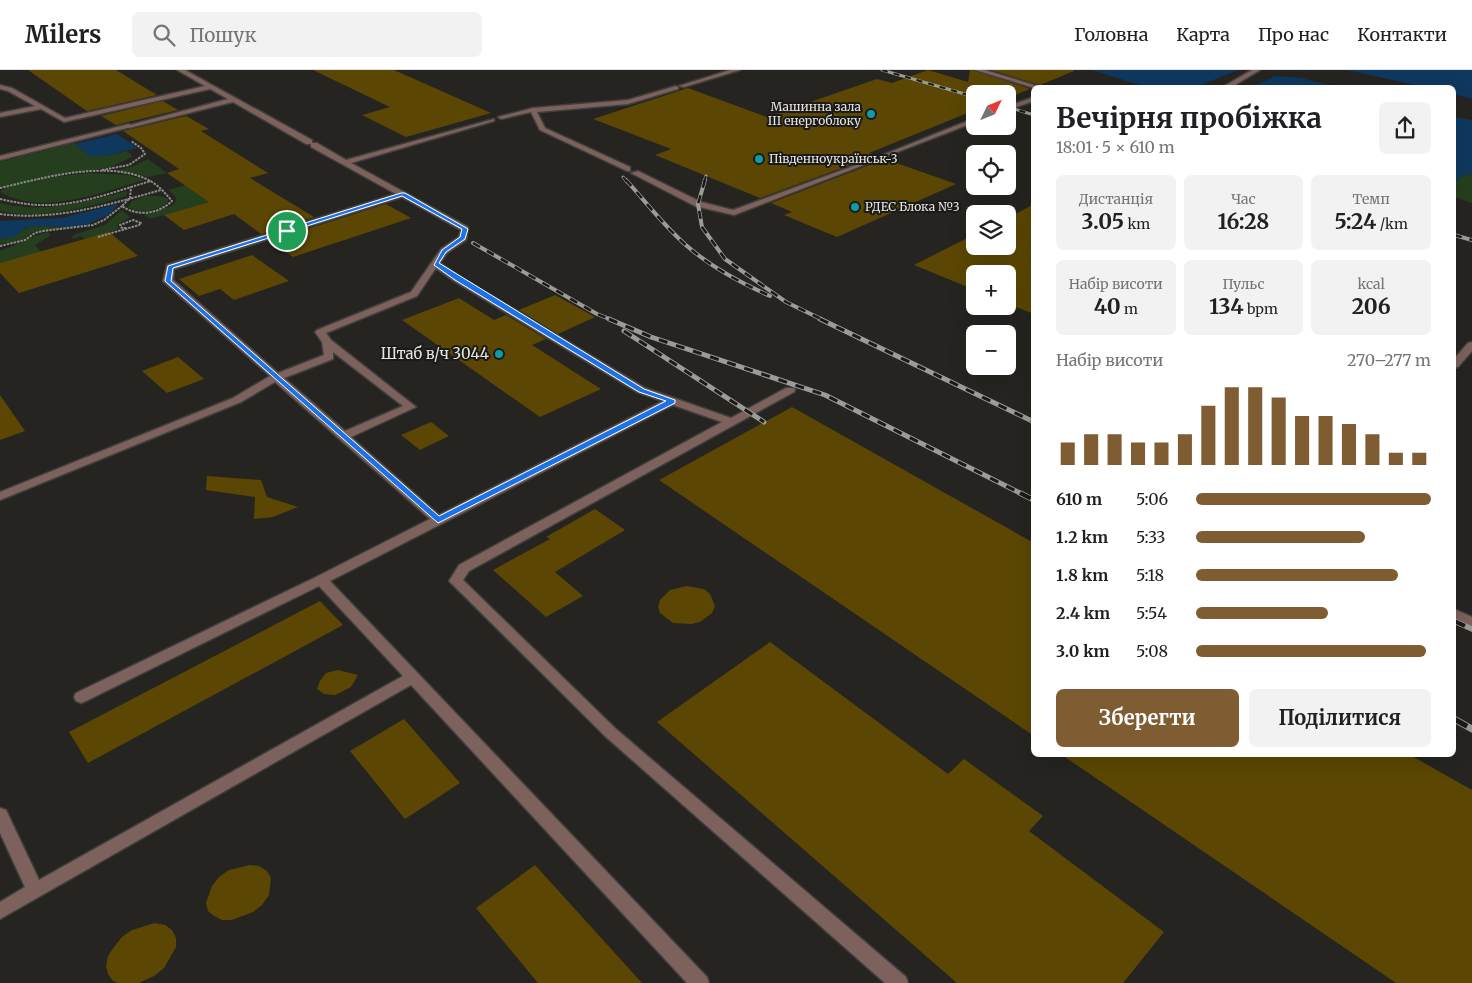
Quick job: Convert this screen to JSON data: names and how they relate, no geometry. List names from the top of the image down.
{
  "places": [
    "Машинна зала III енергоблоку",
    "Південноукраїнськ-3",
    "РДЕС Блока №3",
    "Штаб в/ч 3044"
  ],
  "north": "top right",
  "page": {
    "header": "Milers",
    "search": "Пошук",
    "nav": [
      "Головна",
      "Карта",
      "Про нас",
      "Контакти"
    ],
    "map_buttons": ["+", "−"],
    "heading": ["Вечірня пробіжка", "18:01 · 5 × 610 m"],
    "stats": [
      ["Дистанція", "3.05 km"],
      ["Час", "16:28"],
      ["Темп", "5:24 /km"],
      ["Набір висоти", "40 m"],
      ["Пульс", "134 bpm"],
      ["kcal", "206"]
    ],
    "chart": ["Набір висоти", "270–277 m"],
    "list": [
      {
        "name": "610 m",
        "note": "5:06"
      },
      {
        "name": "1.2 km",
        "note": "5:33"
      },
      {
        "name": "1.8 km",
        "note": "5:18"
      },
      {
        "name": "2.4 km",
        "note": "5:54"
      },
      {
        "name": "3.0 km",
        "note": "5:08"
      }
    ],
    "buttons": ["Зберегти", "Поділитися"]
  }
}
